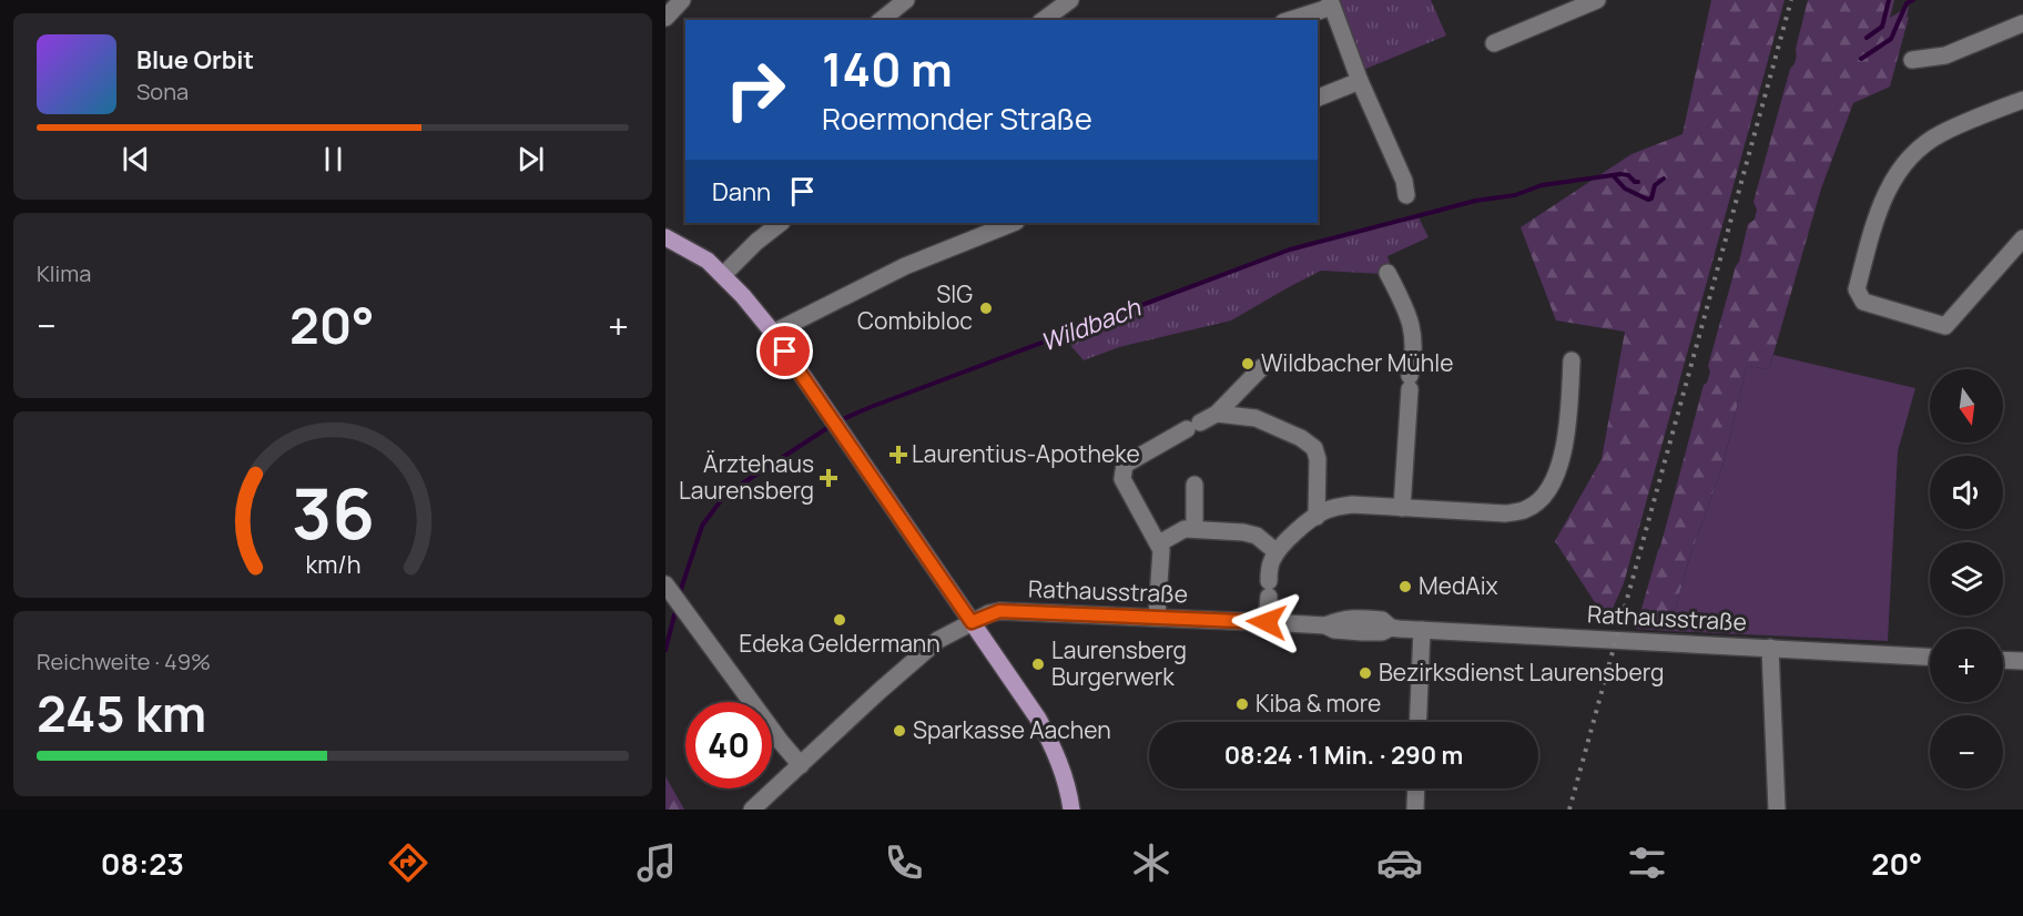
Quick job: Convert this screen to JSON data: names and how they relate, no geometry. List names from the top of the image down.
{
  "streets": {
    "street": ["Rathausstraße"]
  },
  "water": ["Wildbach"],
  "places": {
    "other": [
      "SIG Combibloc",
      "Wildbacher Mühle",
      "MedAix",
      "Edeka Geldermann",
      "Laurensberg Burgerwerk",
      "Bezirksdienst Laurensberg",
      "Kiba & more",
      "Sparkasse Aachen"
    ],
    "health": ["Laurentius-Apotheke", "Ärztehaus Laurensberg"]
  },
  "north": "bottom",
  "page": {
    "turn": ["140 m", "Roermonder Straße"],
    "song": ["Blue Orbit", "Sona"],
    "then": "Dann",
    "tile": [
      "Klima",
      ["Reichweite · 49%", "245 km"]
    ],
    "heat": ["−", "20°", "+"],
    "map_buttons": ["+", "−"],
    "limit": "40",
    "trip": "08:24 · 1 Min. · 290 m",
    "tabs": ["08:23", "20°"],
    "gauge": ["36", "km/h"]
  }
}
